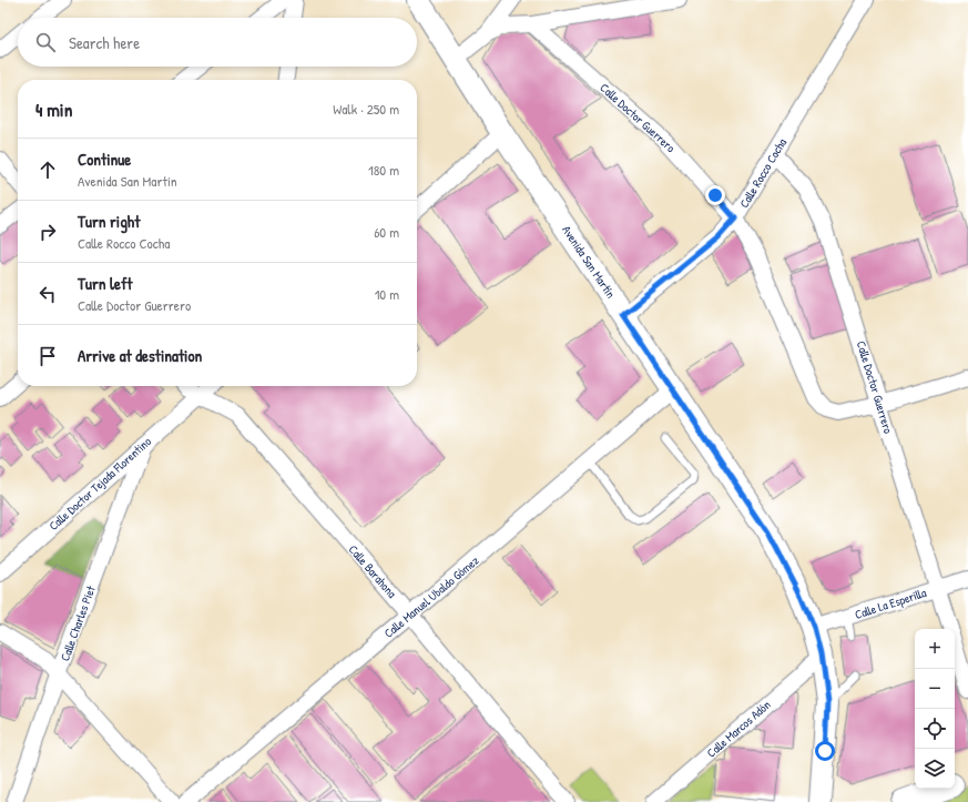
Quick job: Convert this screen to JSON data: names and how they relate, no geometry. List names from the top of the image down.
{
  "streets": {
    "main road": ["Avenida San Martín"],
    "street": [
      "Calle Doctor Guerrero",
      "Calle Rocco Cocha",
      "Calle Doctor Tejada Florentino",
      "Calle Barahona",
      "Calle Manuel Ubaldo Gómez",
      "Calle La Esperilla",
      "Calle Charles Piet",
      "Calle Marcos Adón"
    ]
  },
  "crossings": [
    ["Calle Doctor Guerrero", "Calle Rocco Cocha"],
    ["Calle Doctor Guerrero", "Calle La Esperilla"],
    ["Calle Rocco Cocha", "Avenida San Martín"],
    ["Avenida San Martín", "Calle Manuel Ubaldo Gómez"],
    ["Avenida San Martín", "Calle La Esperilla"],
    ["Avenida San Martín", "Calle Marcos Adón"],
    ["Calle Doctor Tejada Florentino", "Calle Barahona"],
    ["Calle Doctor Tejada Florentino", "Calle Charles Piet"],
    ["Calle Barahona", "Calle Manuel Ubaldo Gómez"]
  ],
  "page": {
    "search": "Search here",
    "heading": ["4 min", "Walk · 250 m"],
    "list": [
      ["Continue", "Avenida San Martín", "180 m"],
      ["Turn right", "Calle Rocco Cocha", "60 m"],
      ["Turn left", "Calle Doctor Guerrero", "10 m"],
      "Arrive at destination"
    ],
    "map_buttons": ["+", "−"]
  }
}
